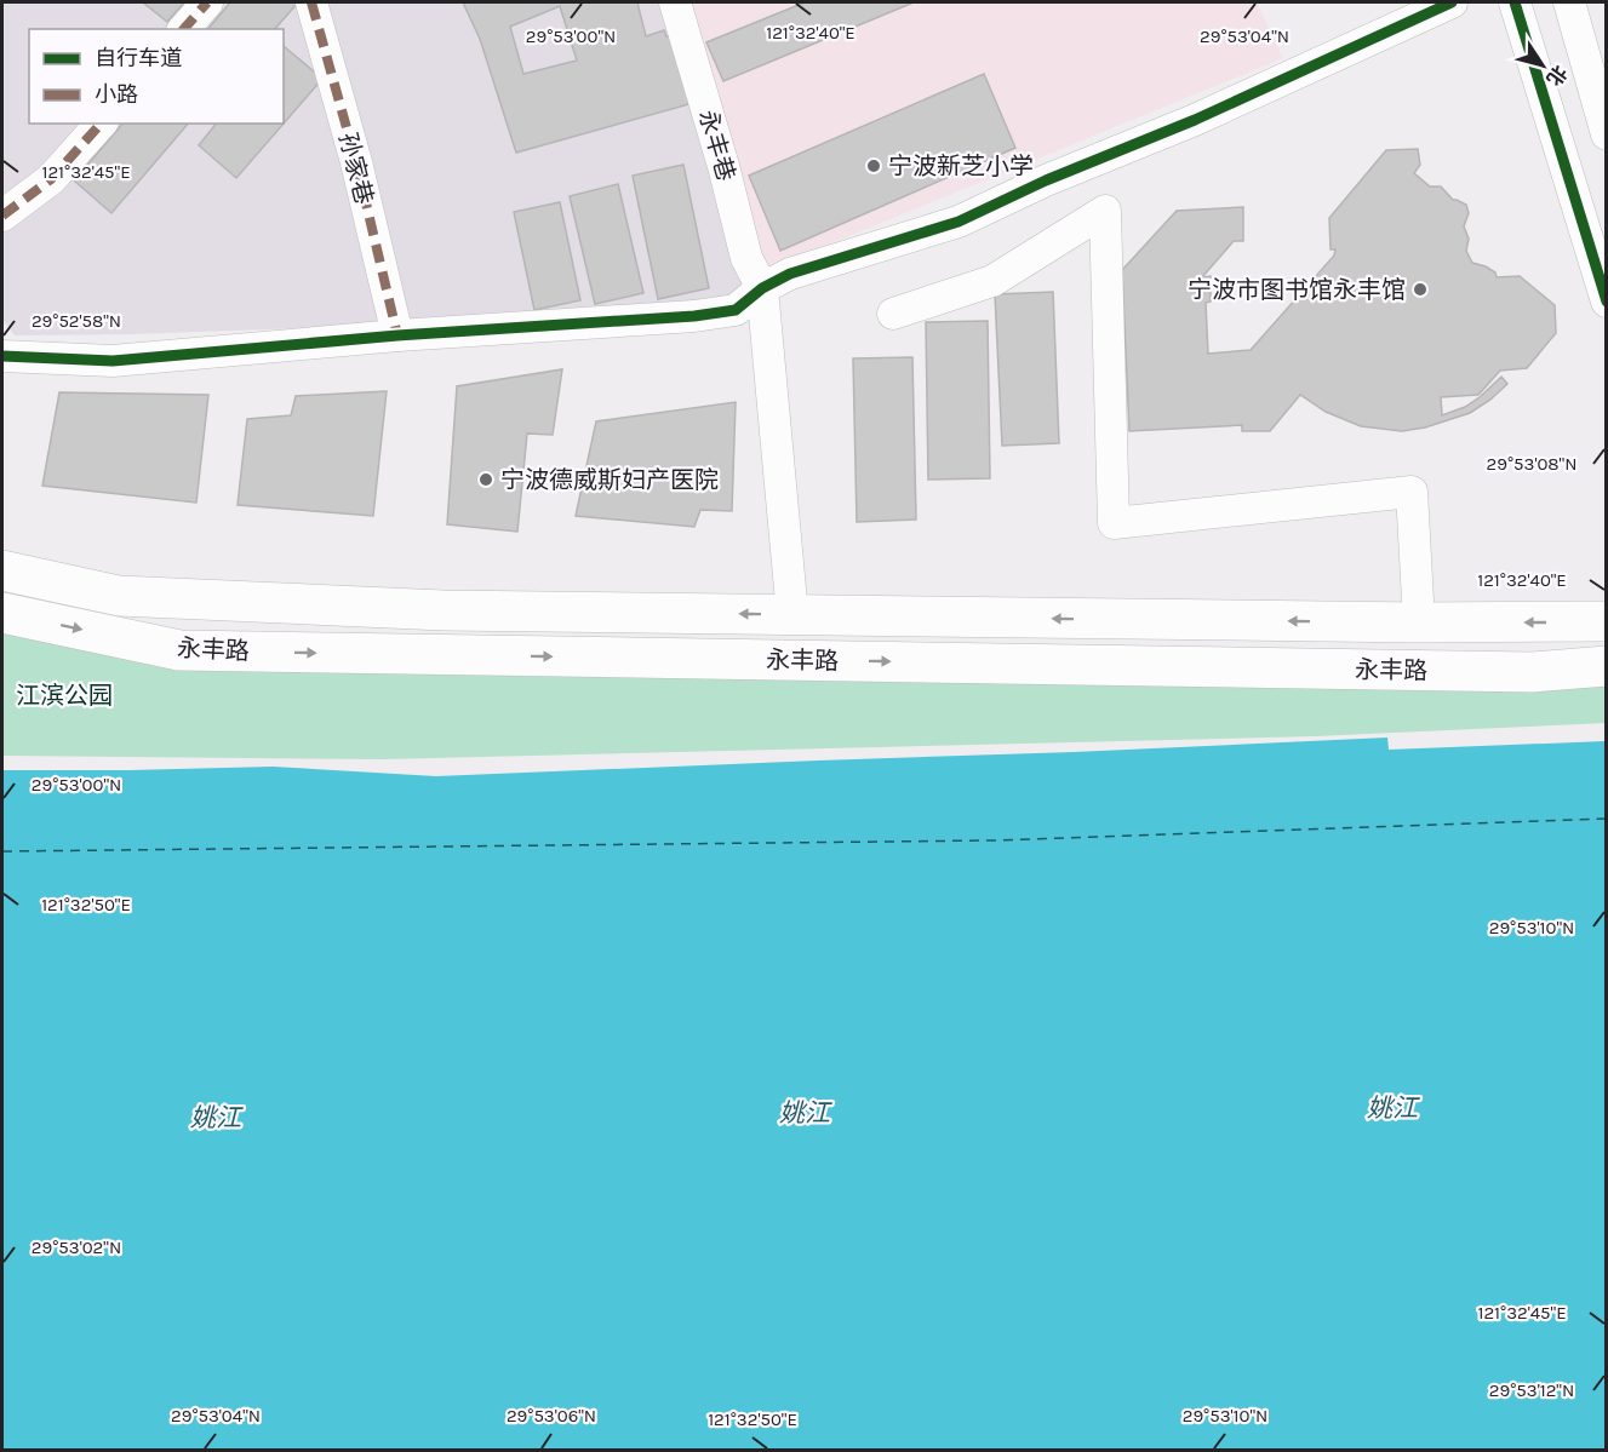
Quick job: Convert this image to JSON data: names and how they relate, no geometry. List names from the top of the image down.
{
  "streets": {
    "main road": ["永丰路"],
    "street": ["永丰巷", "孙家巷"]
  },
  "water": ["姚江"],
  "parks": ["江滨公园"],
  "places": ["宁波新芝小学", "宁波市图书馆永丰馆", "宁波德威斯妇产医院"],
  "legend": ["自行车道", "小路"],
  "north": "bottom right",
  "coordinates": [
    "121°32'40\"E",
    "29°53'00\"N",
    "29°53'04\"N",
    "121°32'45\"E",
    "29°52'58\"N",
    "29°53'08\"N",
    "121°32'50\"E",
    "29°53'10\"N",
    "29°53'02\"N",
    "29°53'12\"N",
    "29°53'06\"N"
  ]
}
